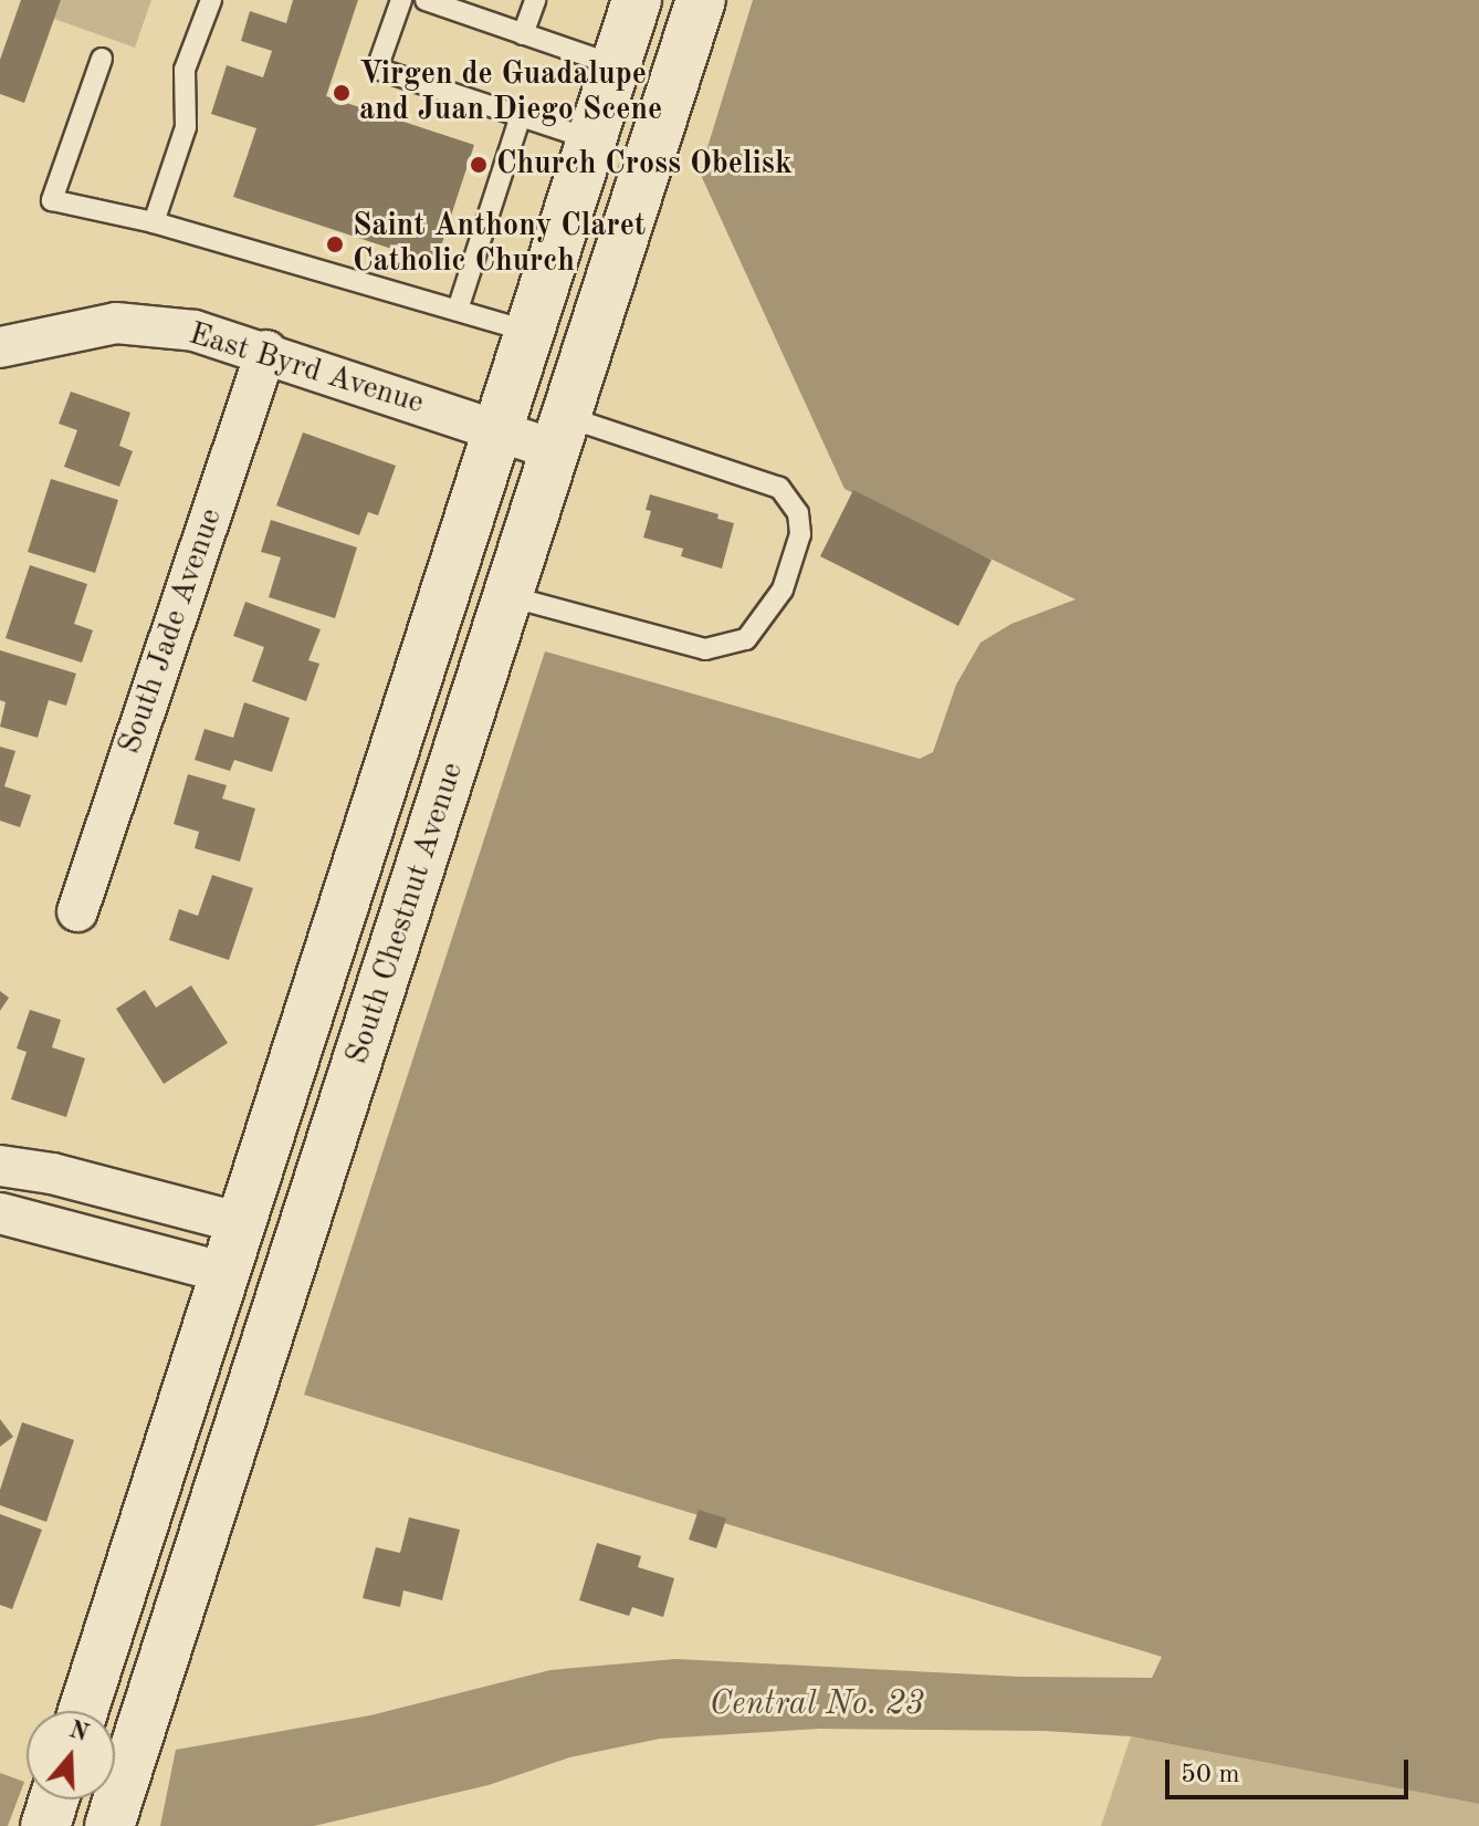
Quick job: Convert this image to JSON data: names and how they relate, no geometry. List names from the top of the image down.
{
  "streets": {
    "main road": ["South Chestnut Avenue"],
    "street": ["East Byrd Avenue", "South Jade Avenue"]
  },
  "crossings": [
    ["East Byrd Avenue", "South Jade Avenue"],
    ["East Byrd Avenue", "South Chestnut Avenue"]
  ],
  "water": ["Central No. 23"],
  "places": ["Virgen de Guadalupe and Juan Diego Scene", "Church Cross Obelisk", "Saint Anthony Claret Catholic Church"],
  "scale_bar": "50 m",
  "north": "top"
}
